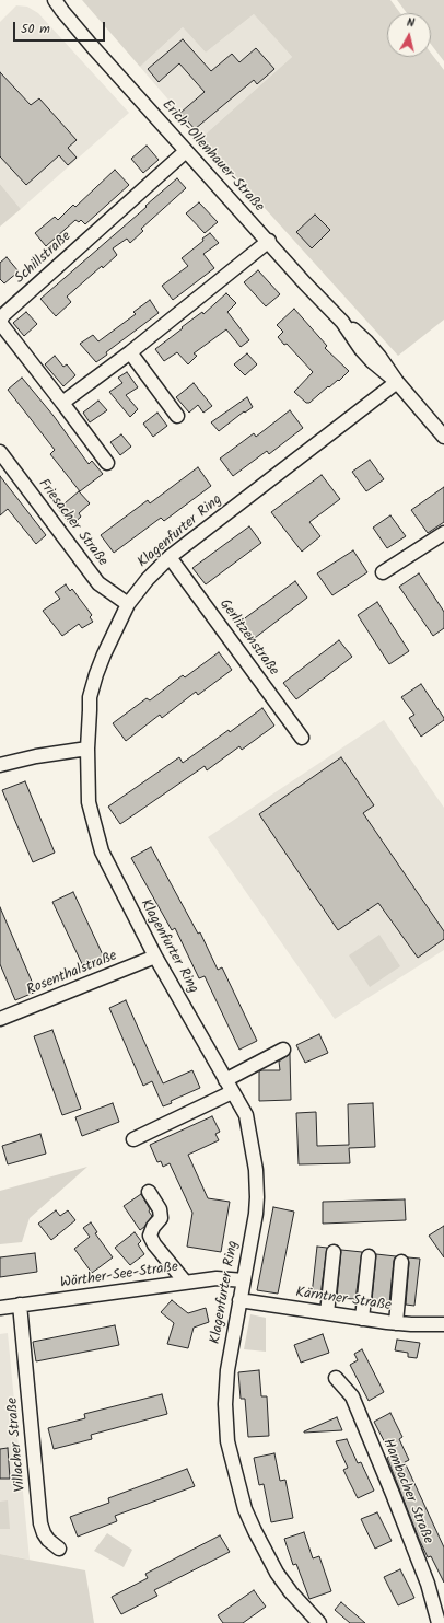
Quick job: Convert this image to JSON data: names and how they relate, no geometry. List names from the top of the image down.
{
  "streets": {
    "street": [
      "Erich-Ollenhauer-Straße",
      "Schillstraße",
      "Friesacher Straße",
      "Klagenfurter Ring",
      "Gerlitzenstraße",
      "Rosenthalstraße",
      "Wörther-See-Straße",
      "Kärntner Straße",
      "Villacher Straße",
      "Hambacher Straße"
    ]
  },
  "crossings": [
    ["Erich-Ollenhauer-Straße", "Schillstraße"],
    ["Erich-Ollenhauer-Straße", "Klagenfurter Ring"],
    ["Friesacher Straße", "Klagenfurter Ring"],
    ["Klagenfurter Ring", "Gerlitzenstraße"],
    ["Klagenfurter Ring", "Rosenthalstraße"],
    ["Klagenfurter Ring", "Wörther-See-Straße"],
    ["Klagenfurter Ring", "Kärntner Straße"],
    ["Wörther-See-Straße", "Villacher Straße"]
  ],
  "scale_bar": "50 m",
  "north": "top"
}
